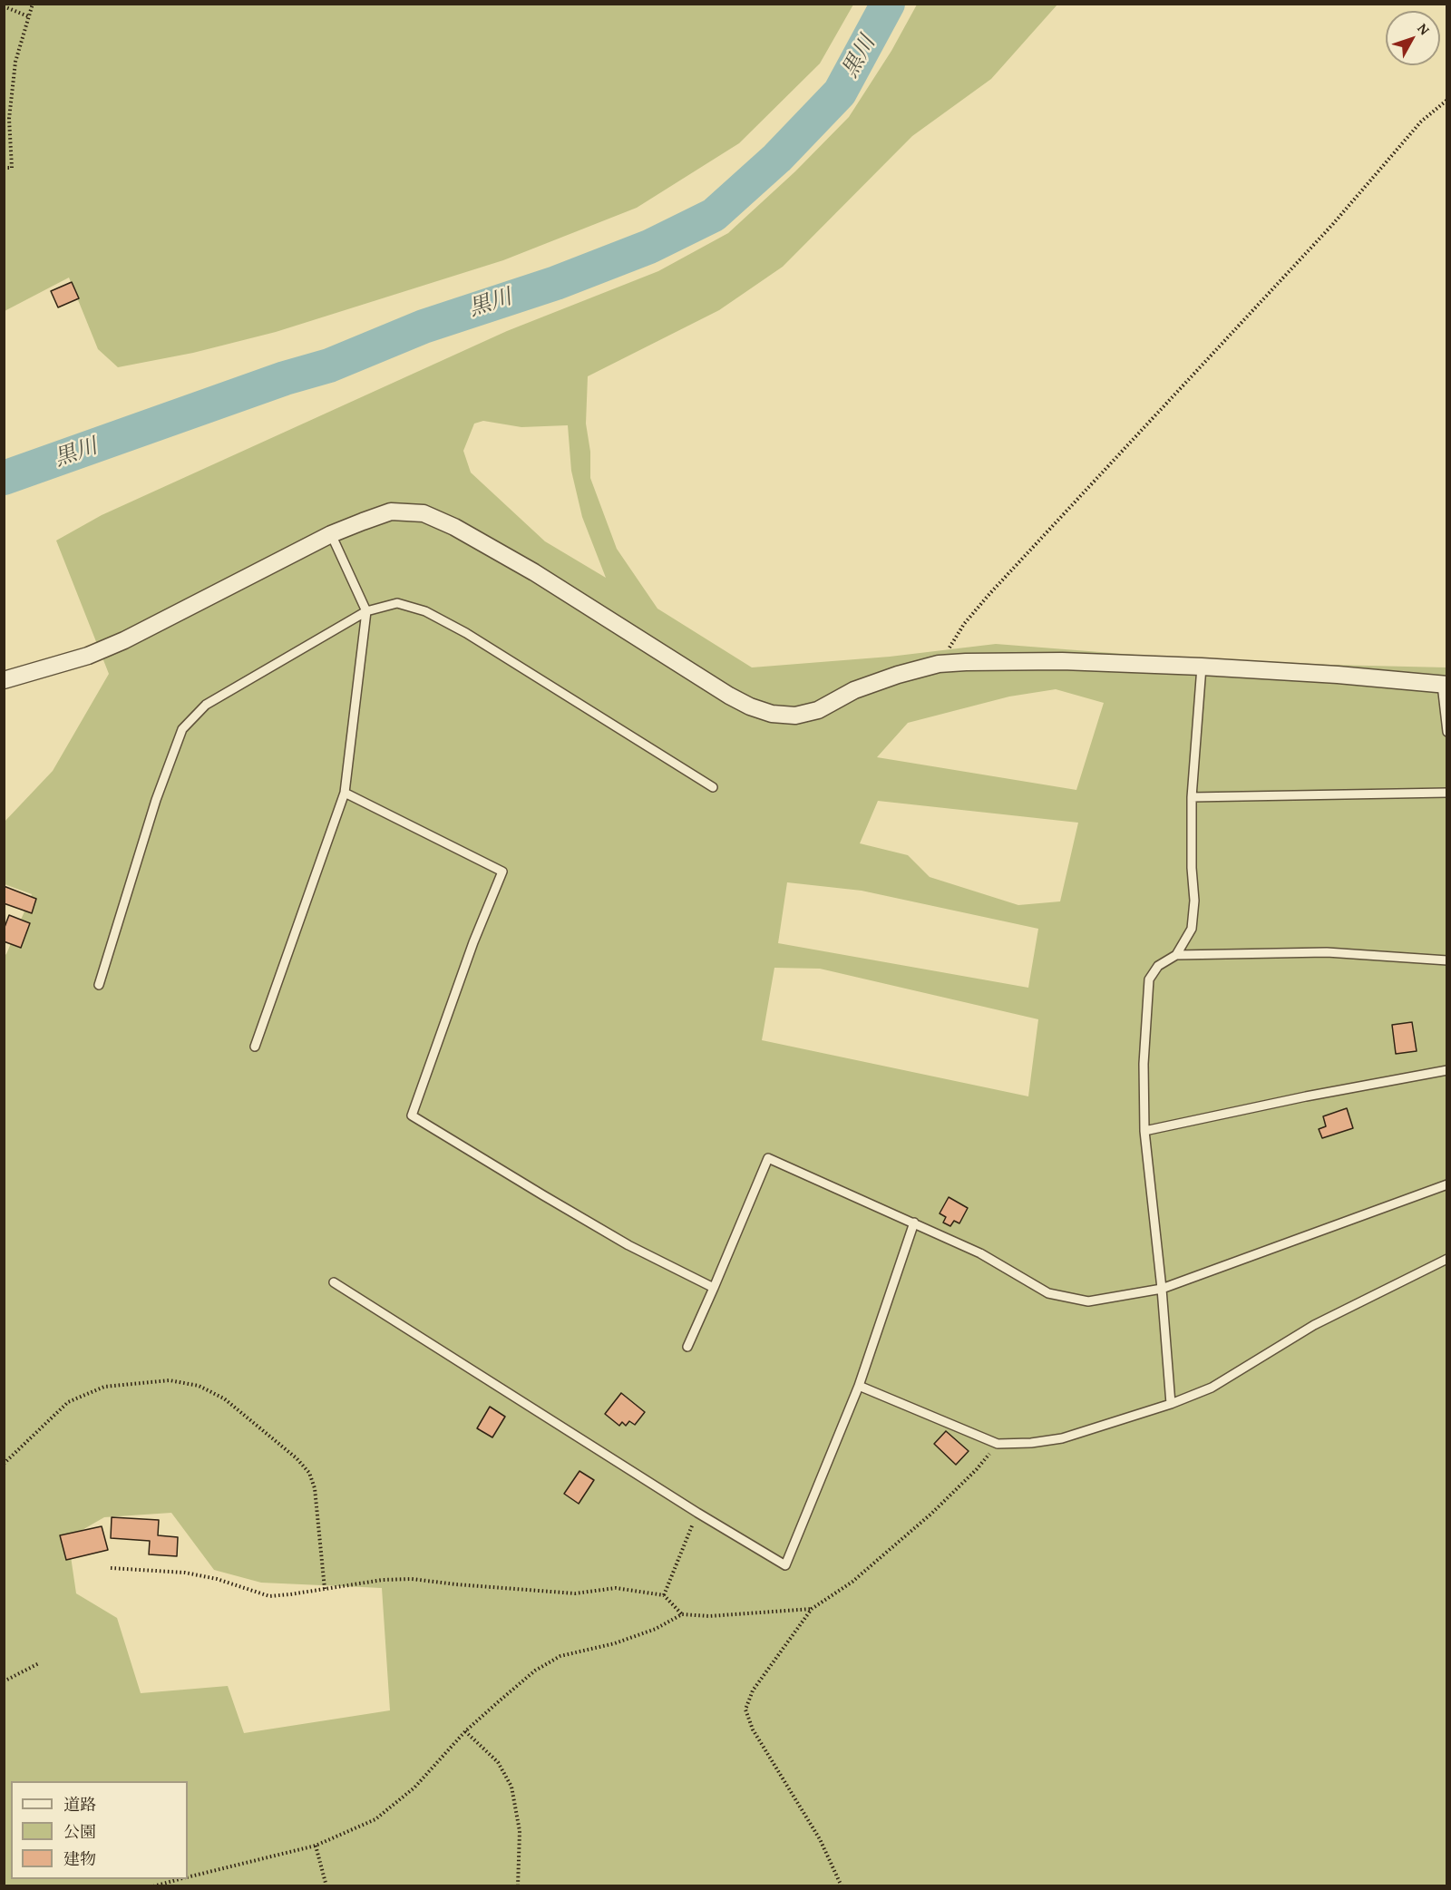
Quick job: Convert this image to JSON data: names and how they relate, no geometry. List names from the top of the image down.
{
  "water": ["黒川"],
  "legend": ["道路", "公園", "建物"],
  "north": "top right"
}
